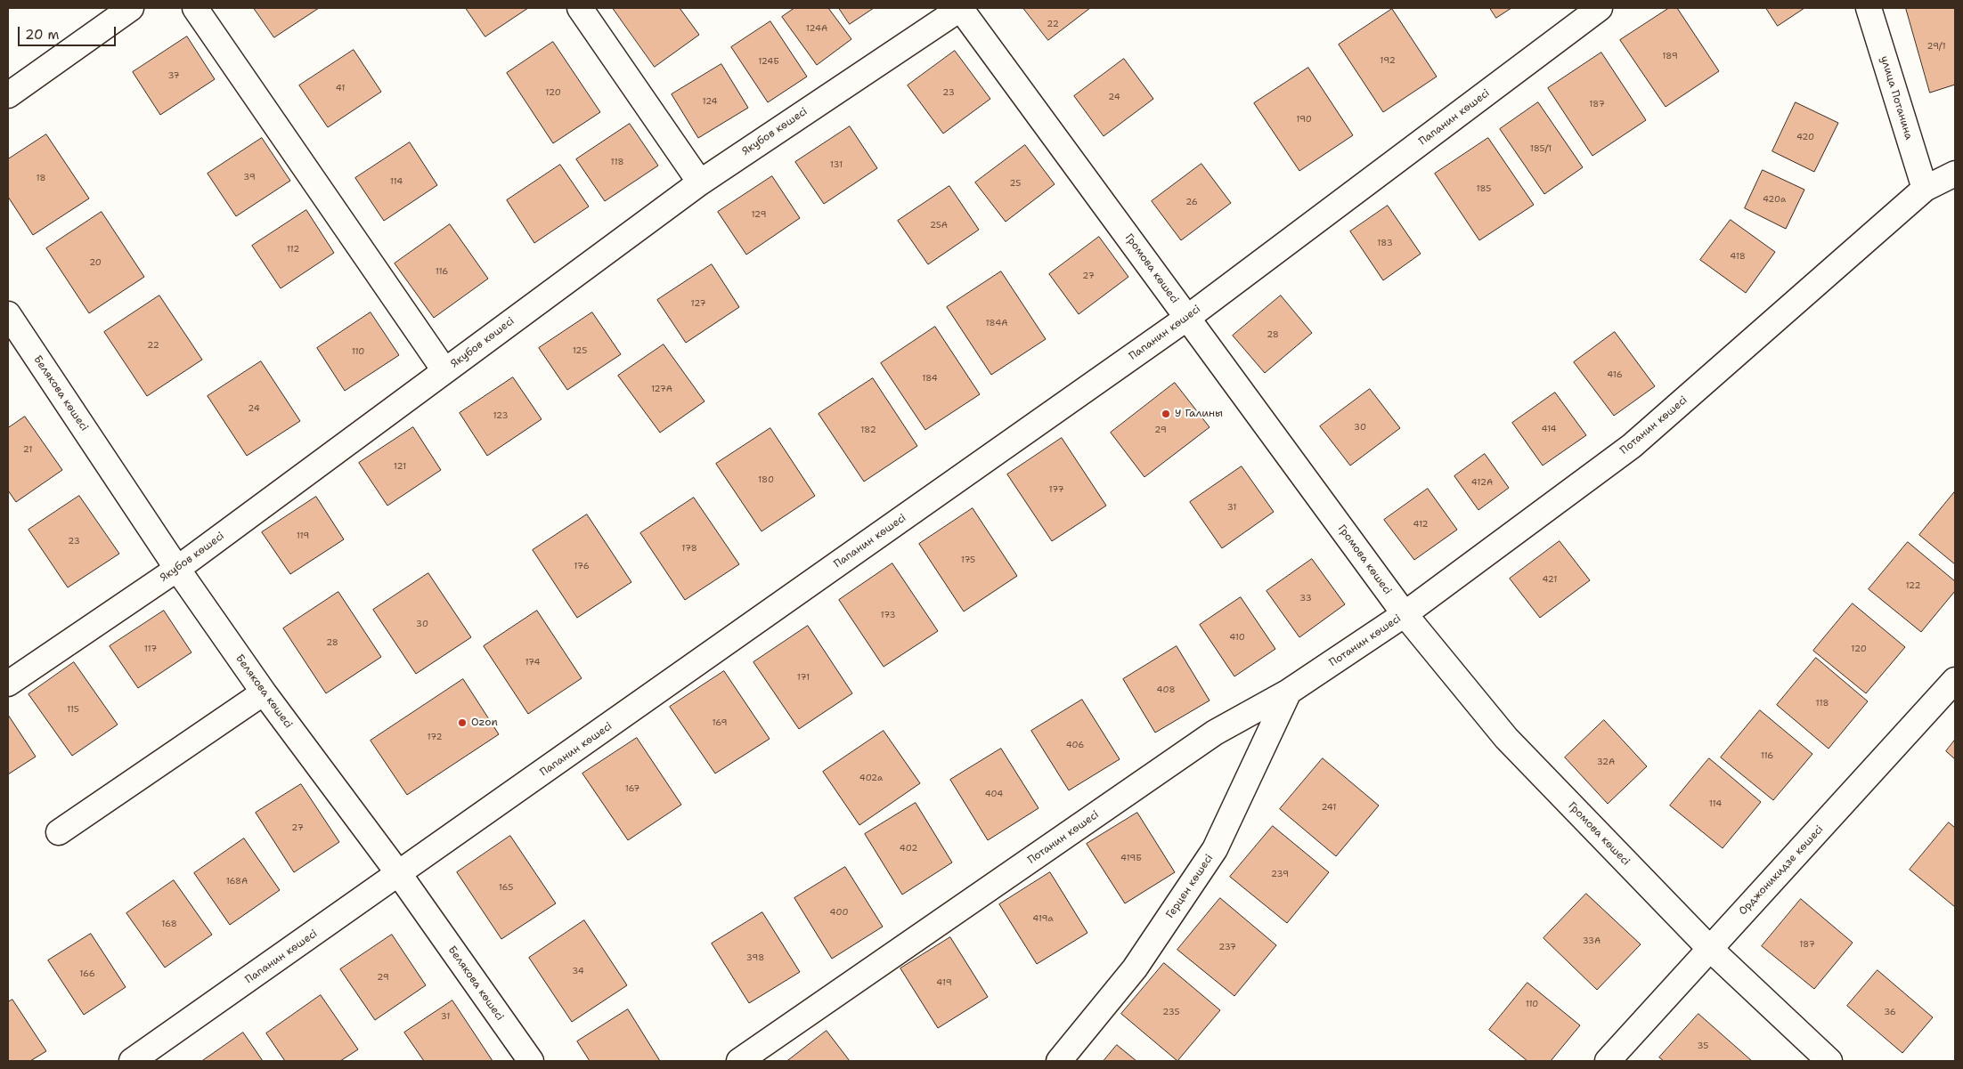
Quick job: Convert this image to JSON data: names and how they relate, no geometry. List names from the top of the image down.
{
  "streets": {
    "street": [
      "улица Потанина",
      "Папанин көшесі",
      "Якубов көшесі",
      "Громова көшесі",
      "Белякова көшесі",
      "Потанин көшесі",
      "Орджоникидзе көшесі",
      "Герцен көшесі"
    ]
  },
  "crossings": [
    ["улица Потанина", "Потанин көшесі"],
    ["Папанин көшесі", "Громова көшесі"],
    ["Папанин көшесі", "Белякова көшесі"],
    ["Якубов көшесі", "Громова көшесі"],
    ["Якубов көшесі", "Белякова көшесі"],
    ["Громова көшесі", "Потанин көшесі"],
    ["Громова көшесі", "Орджоникидзе көшесі"],
    ["Потанин көшесі", "Герцен көшесі"]
  ],
  "places": ["У Галины", "Ozon"],
  "house_numbers": [
    "22",
    "124А",
    "29/1",
    "189",
    "192",
    "124Б",
    "37",
    "41",
    "120",
    "23",
    "24",
    "124",
    "187",
    "190",
    "420",
    "185/1",
    "118",
    "131",
    "39",
    "18",
    "114",
    "25",
    "185",
    "420а",
    "26",
    "129",
    "25А",
    "183",
    "112",
    "418",
    "20",
    "116",
    "27",
    "127",
    "184А",
    "28",
    "22",
    "125",
    "110",
    "416",
    "184",
    "127А",
    "24",
    "123",
    "30",
    "414",
    "182",
    "29",
    "21",
    "121",
    "180",
    "412А",
    "177",
    "31",
    "412",
    "119",
    "23",
    "178",
    "175",
    "176",
    "421",
    "122",
    "33",
    "173",
    "30",
    "410",
    "28",
    "117",
    "120",
    "174",
    "171",
    "408",
    "118",
    "115",
    "169",
    "172",
    "406",
    "116",
    "32А",
    "402а",
    "167",
    "404",
    "114",
    "241",
    "27",
    "402",
    "419Б",
    "239",
    "168А",
    "165",
    "400",
    "419а",
    "168",
    "33А",
    "187",
    "237",
    "398",
    "34",
    "166",
    "29",
    "419",
    "110",
    "235",
    "36",
    "31",
    "35"
  ],
  "scale_bar": "20 m"
}
